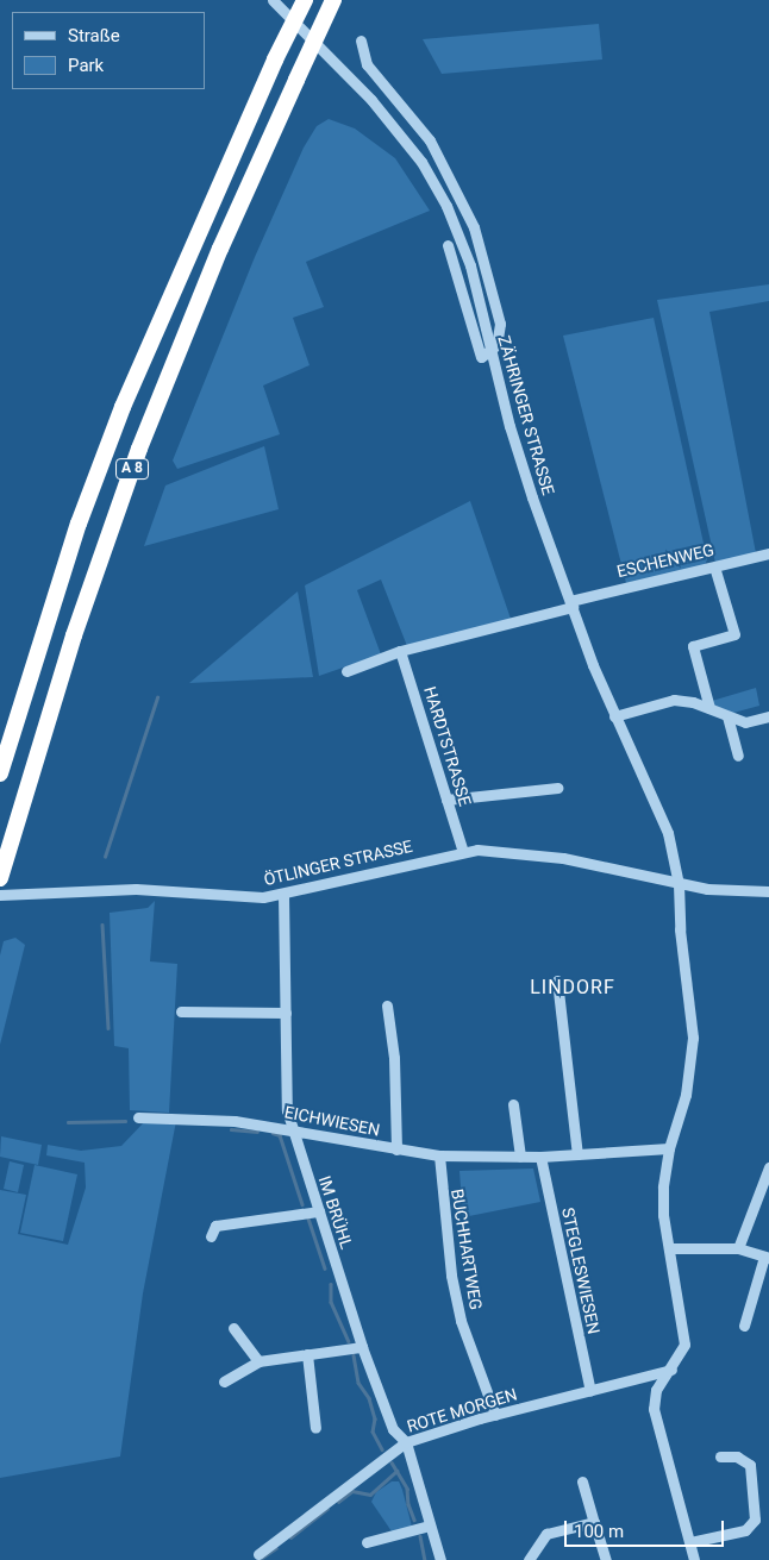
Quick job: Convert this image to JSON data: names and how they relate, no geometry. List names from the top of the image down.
{
  "streets": {
    "highway": ["A 8"],
    "street": [
      "ZÄHRINGER STRASSE",
      "ESCHENWEG",
      "HARDTSTRASSE",
      "ÖTLINGER STRASSE",
      "EICHWIESEN",
      "IM BRÜHL",
      "BUCHHARTWEG",
      "STEGLESWIESEN",
      "ROTE MORGEN"
    ]
  },
  "crossings": [
    ["ZÄHRINGER STRASSE", "ESCHENWEG"],
    ["ZÄHRINGER STRASSE", "ÖTLINGER STRASSE"],
    ["ZÄHRINGER STRASSE", "EICHWIESEN"],
    ["ZÄHRINGER STRASSE", "ROTE MORGEN"],
    ["HARDTSTRASSE", "ÖTLINGER STRASSE"],
    ["ÖTLINGER STRASSE", "IM BRÜHL"],
    ["EICHWIESEN", "IM BRÜHL"],
    ["EICHWIESEN", "BUCHHARTWEG"],
    ["EICHWIESEN", "STEGLESWIESEN"],
    ["IM BRÜHL", "ROTE MORGEN"],
    ["BUCHHARTWEG", "ROTE MORGEN"],
    ["STEGLESWIESEN", "ROTE MORGEN"]
  ],
  "districts": ["LINDORF"],
  "legend": ["Straße", "Park"],
  "scale_bar": "100 m"
}
